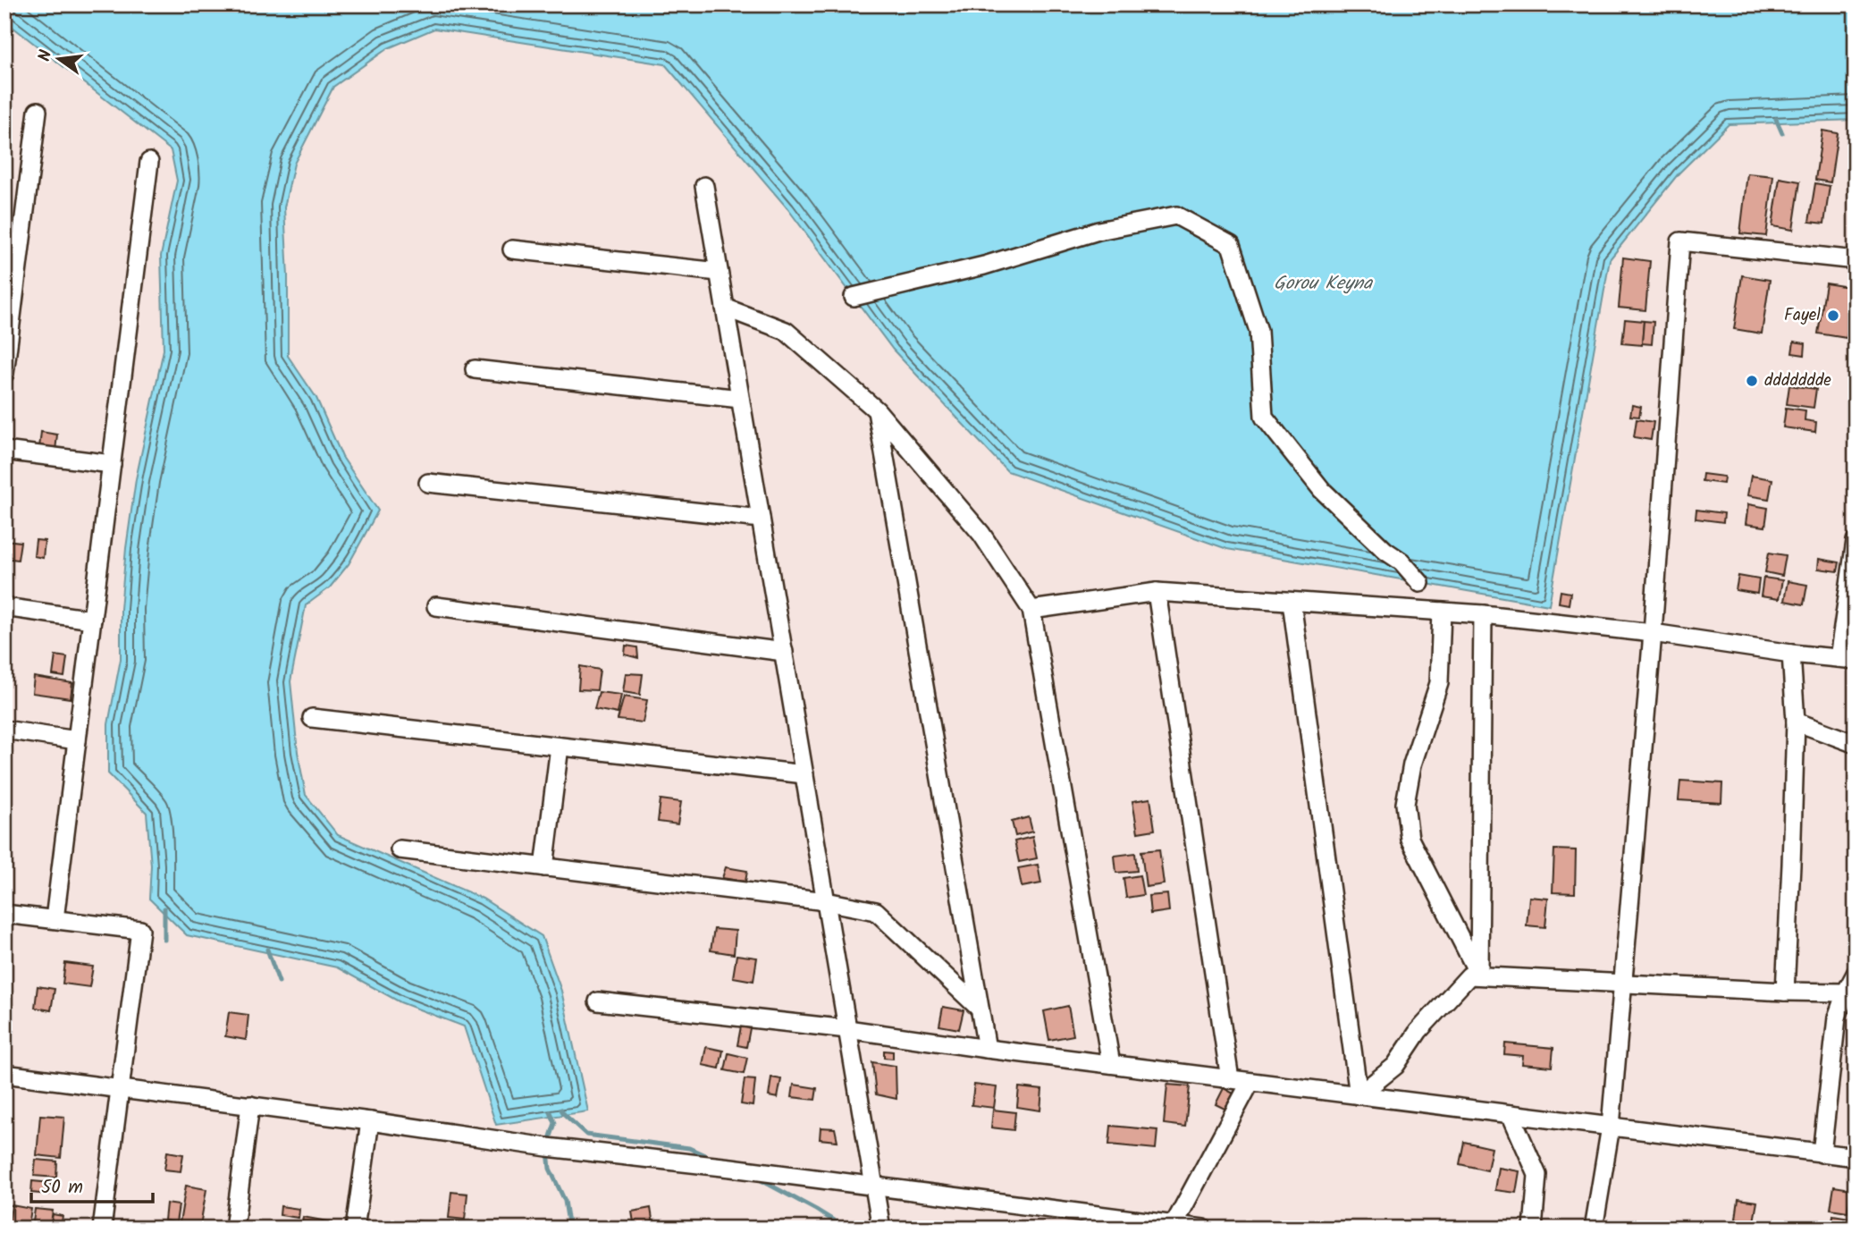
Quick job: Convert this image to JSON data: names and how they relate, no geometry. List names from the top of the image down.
{
  "water": ["Gorou Keyna"],
  "places": ["Fayel", "ddddddde"],
  "scale_bar": "50 m",
  "north": "left"
}
